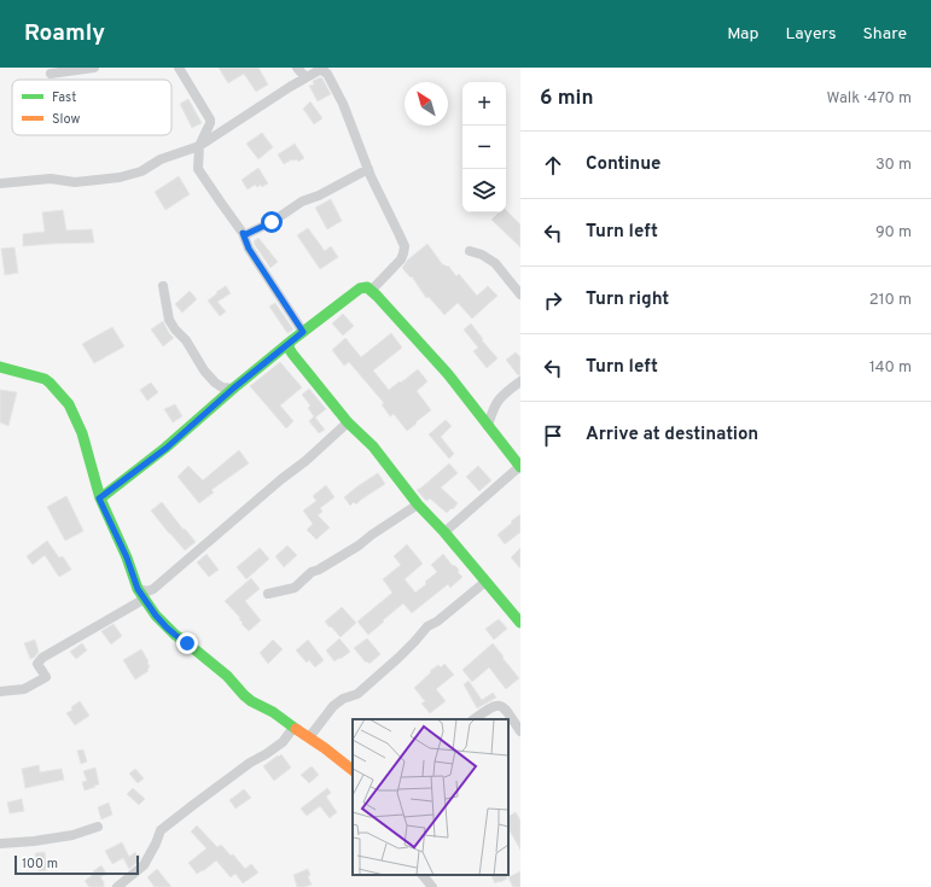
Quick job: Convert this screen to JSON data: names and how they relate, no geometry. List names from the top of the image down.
{
  "legend": ["Fast", "Slow"],
  "scale_bar": "100 m",
  "north": "top left",
  "page": {
    "header": "Roamly",
    "nav": ["Map", "Layers", "Share"],
    "heading": ["6 min", "Walk · 470 m"],
    "map_buttons": ["+", "−"],
    "list": [
      ["Continue", "30 m"],
      ["Turn left", "90 m"],
      ["Turn right", "210 m"],
      ["Turn left", "140 m"],
      "Arrive at destination"
    ],
    "scale": "100 m"
  }
}
